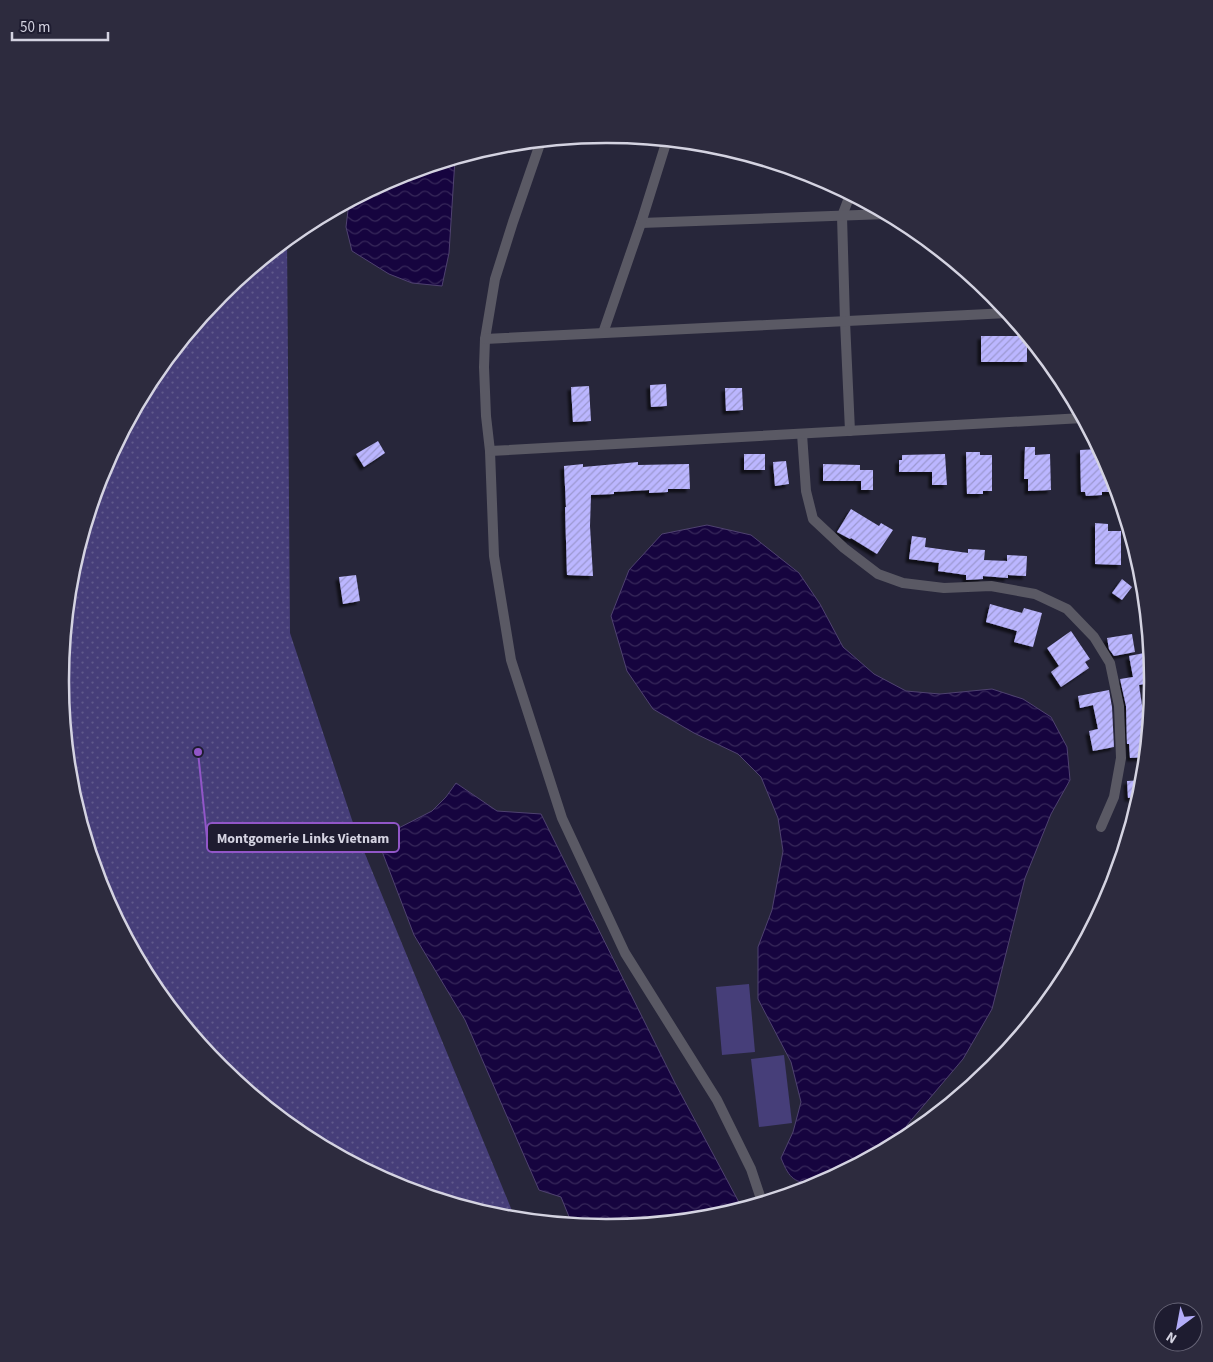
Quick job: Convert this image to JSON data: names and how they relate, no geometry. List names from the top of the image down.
{
  "places": ["Montgomerie Links Vietnam"],
  "scale_bar": "50 m",
  "north": "bottom left"
}
